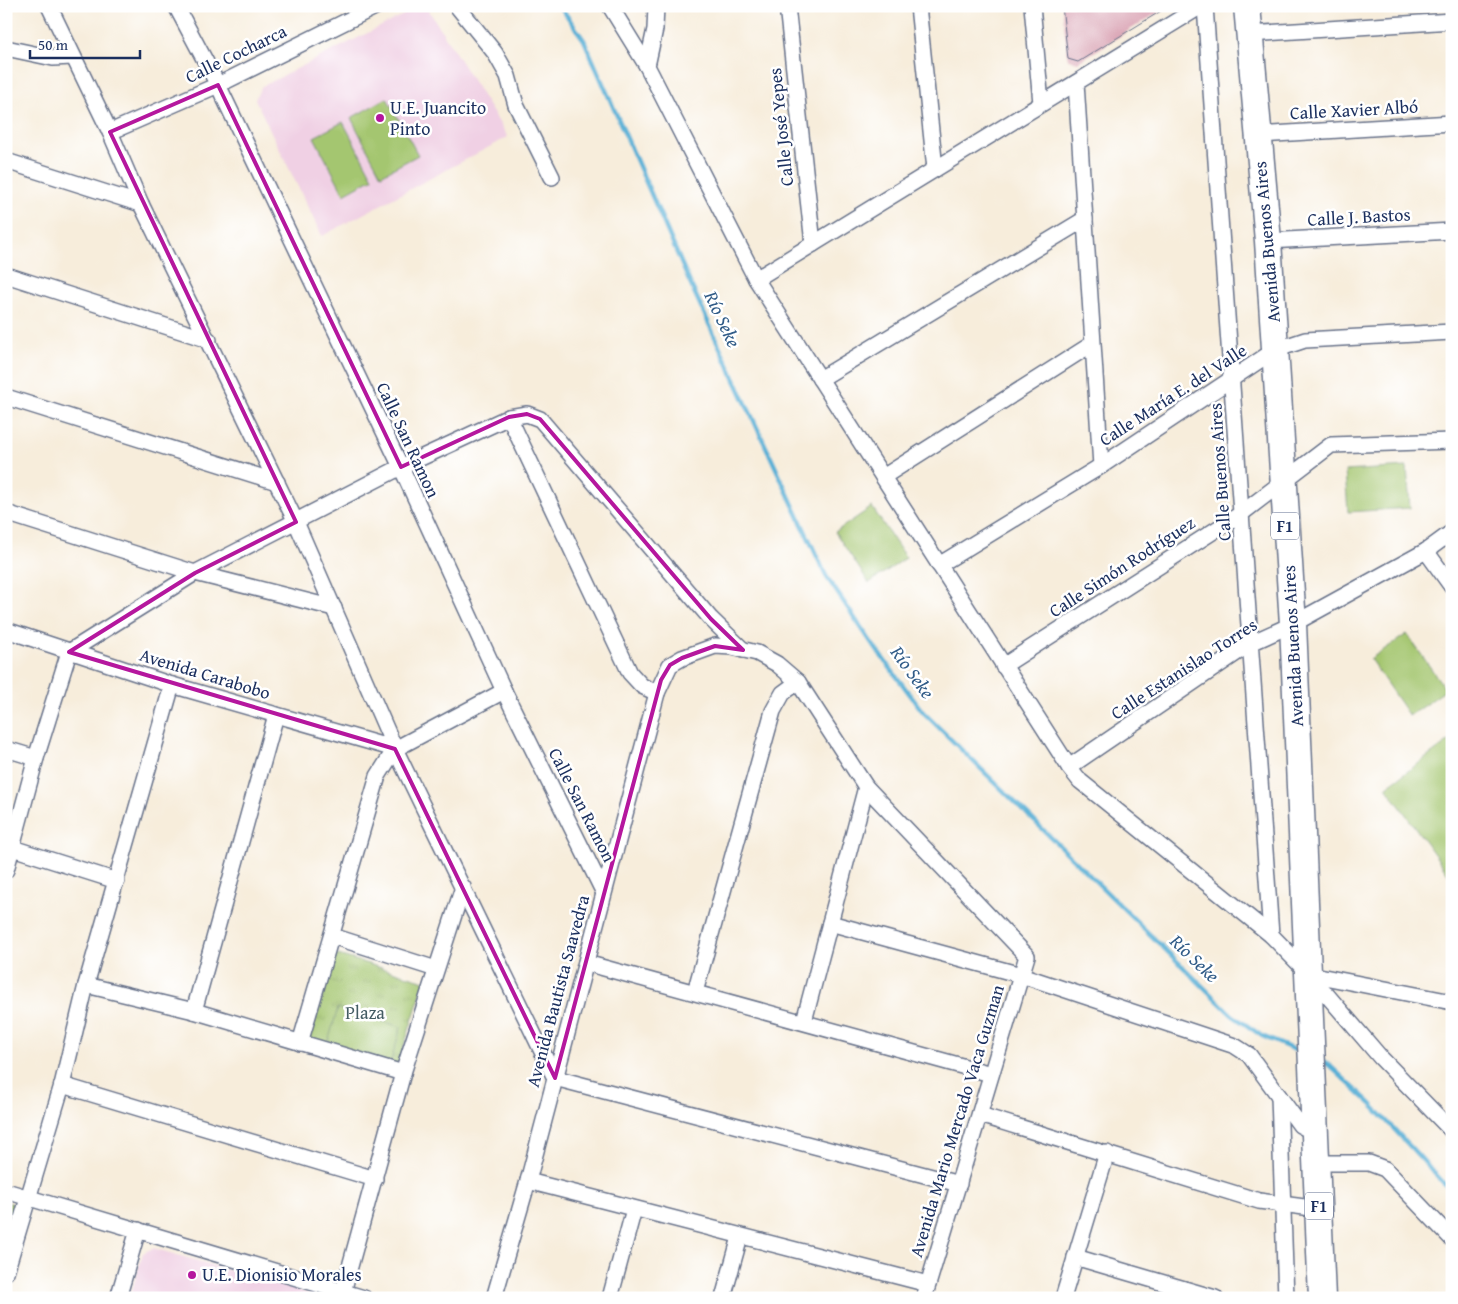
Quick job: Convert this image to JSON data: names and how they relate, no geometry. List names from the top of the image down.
{
  "streets": {
    "highway": ["Avenida Buenos Aires", "F1"],
    "street": [
      "Calle Cocharca",
      "Calle Xavier Albó",
      "Calle José Yepes",
      "Calle J. Bastos",
      "Calle María E. del Valle",
      "Calle San Ramon",
      "Calle Buenos Aires",
      "Calle Simón Rodríguez",
      "Calle Estanislao Torres",
      "Avenida Carabobo",
      "Avenida Bautista Saavedra",
      "Avenida Mario Mercado Vaca Guzman"
    ]
  },
  "crossings": [
    ["Calle Cocharca", "Calle San Ramon"],
    ["Calle Xavier Albó", "Avenida Buenos Aires"],
    ["Calle J. Bastos", "Avenida Buenos Aires"],
    ["Avenida Buenos Aires", "Calle María E. del Valle"],
    ["Avenida Buenos Aires", "F1"],
    ["Avenida Buenos Aires", "Calle Simón Rodríguez"],
    ["Avenida Buenos Aires", "Calle Estanislao Torres"],
    ["Calle María E. del Valle", "Calle Buenos Aires"],
    ["Calle San Ramon", "Avenida Bautista Saavedra"],
    ["Calle Buenos Aires", "Calle Simón Rodríguez"],
    ["Calle Buenos Aires", "Calle Estanislao Torres"]
  ],
  "water": ["Río Seke"],
  "parks": ["Plaza"],
  "places": ["U.E. Juancito Pinto", "U.E. Dionisio Morales"],
  "scale_bar": "50 m"
}
